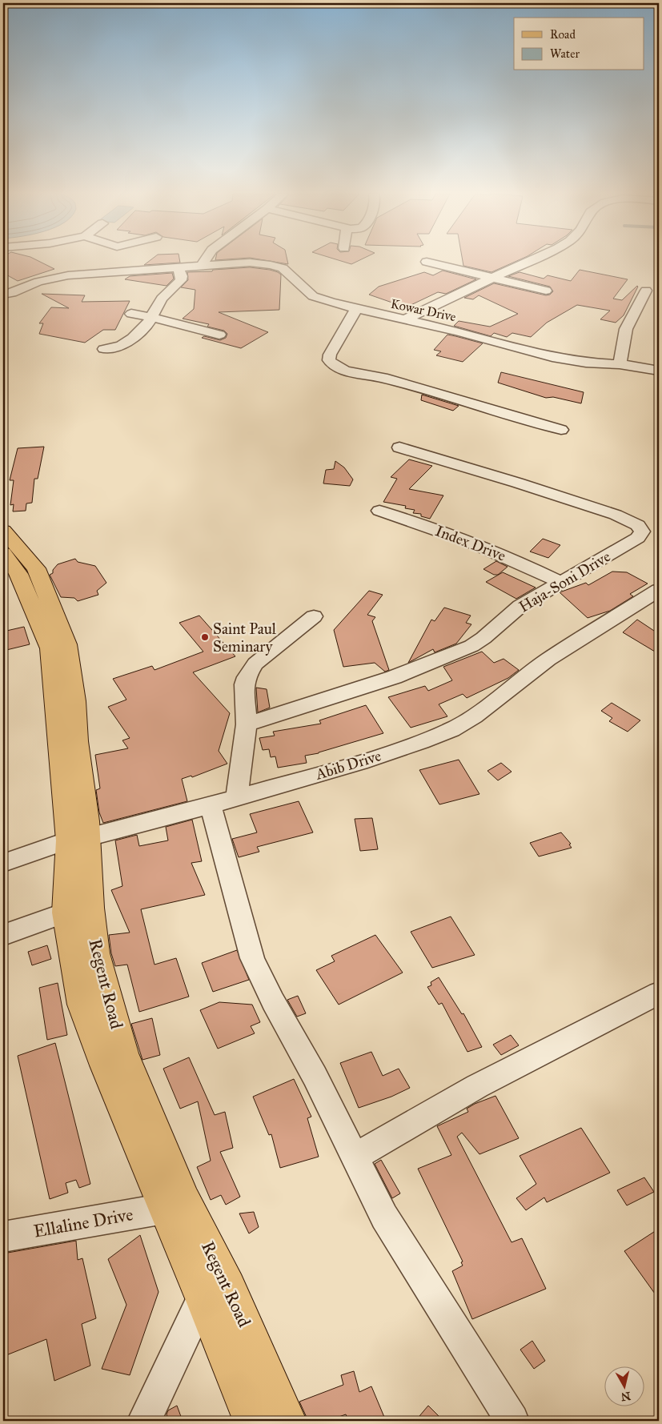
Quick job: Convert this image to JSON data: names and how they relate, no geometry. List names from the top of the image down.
{
  "streets": {
    "main road": ["Regent Road"],
    "street": [
      "Kowar Drive",
      "Index Drive",
      "Haja-Soni Drive",
      "Abib Drive",
      "Ellaline Drive"
    ]
  },
  "crossings": [
    ["Index Drive", "Haja-Soni Drive"],
    ["Abib Drive", "Regent Road"],
    ["Regent Road", "Ellaline Drive"]
  ],
  "places": ["Saint Paul Seminary"],
  "legend": ["Road", "Water"],
  "north": "bottom"
}
